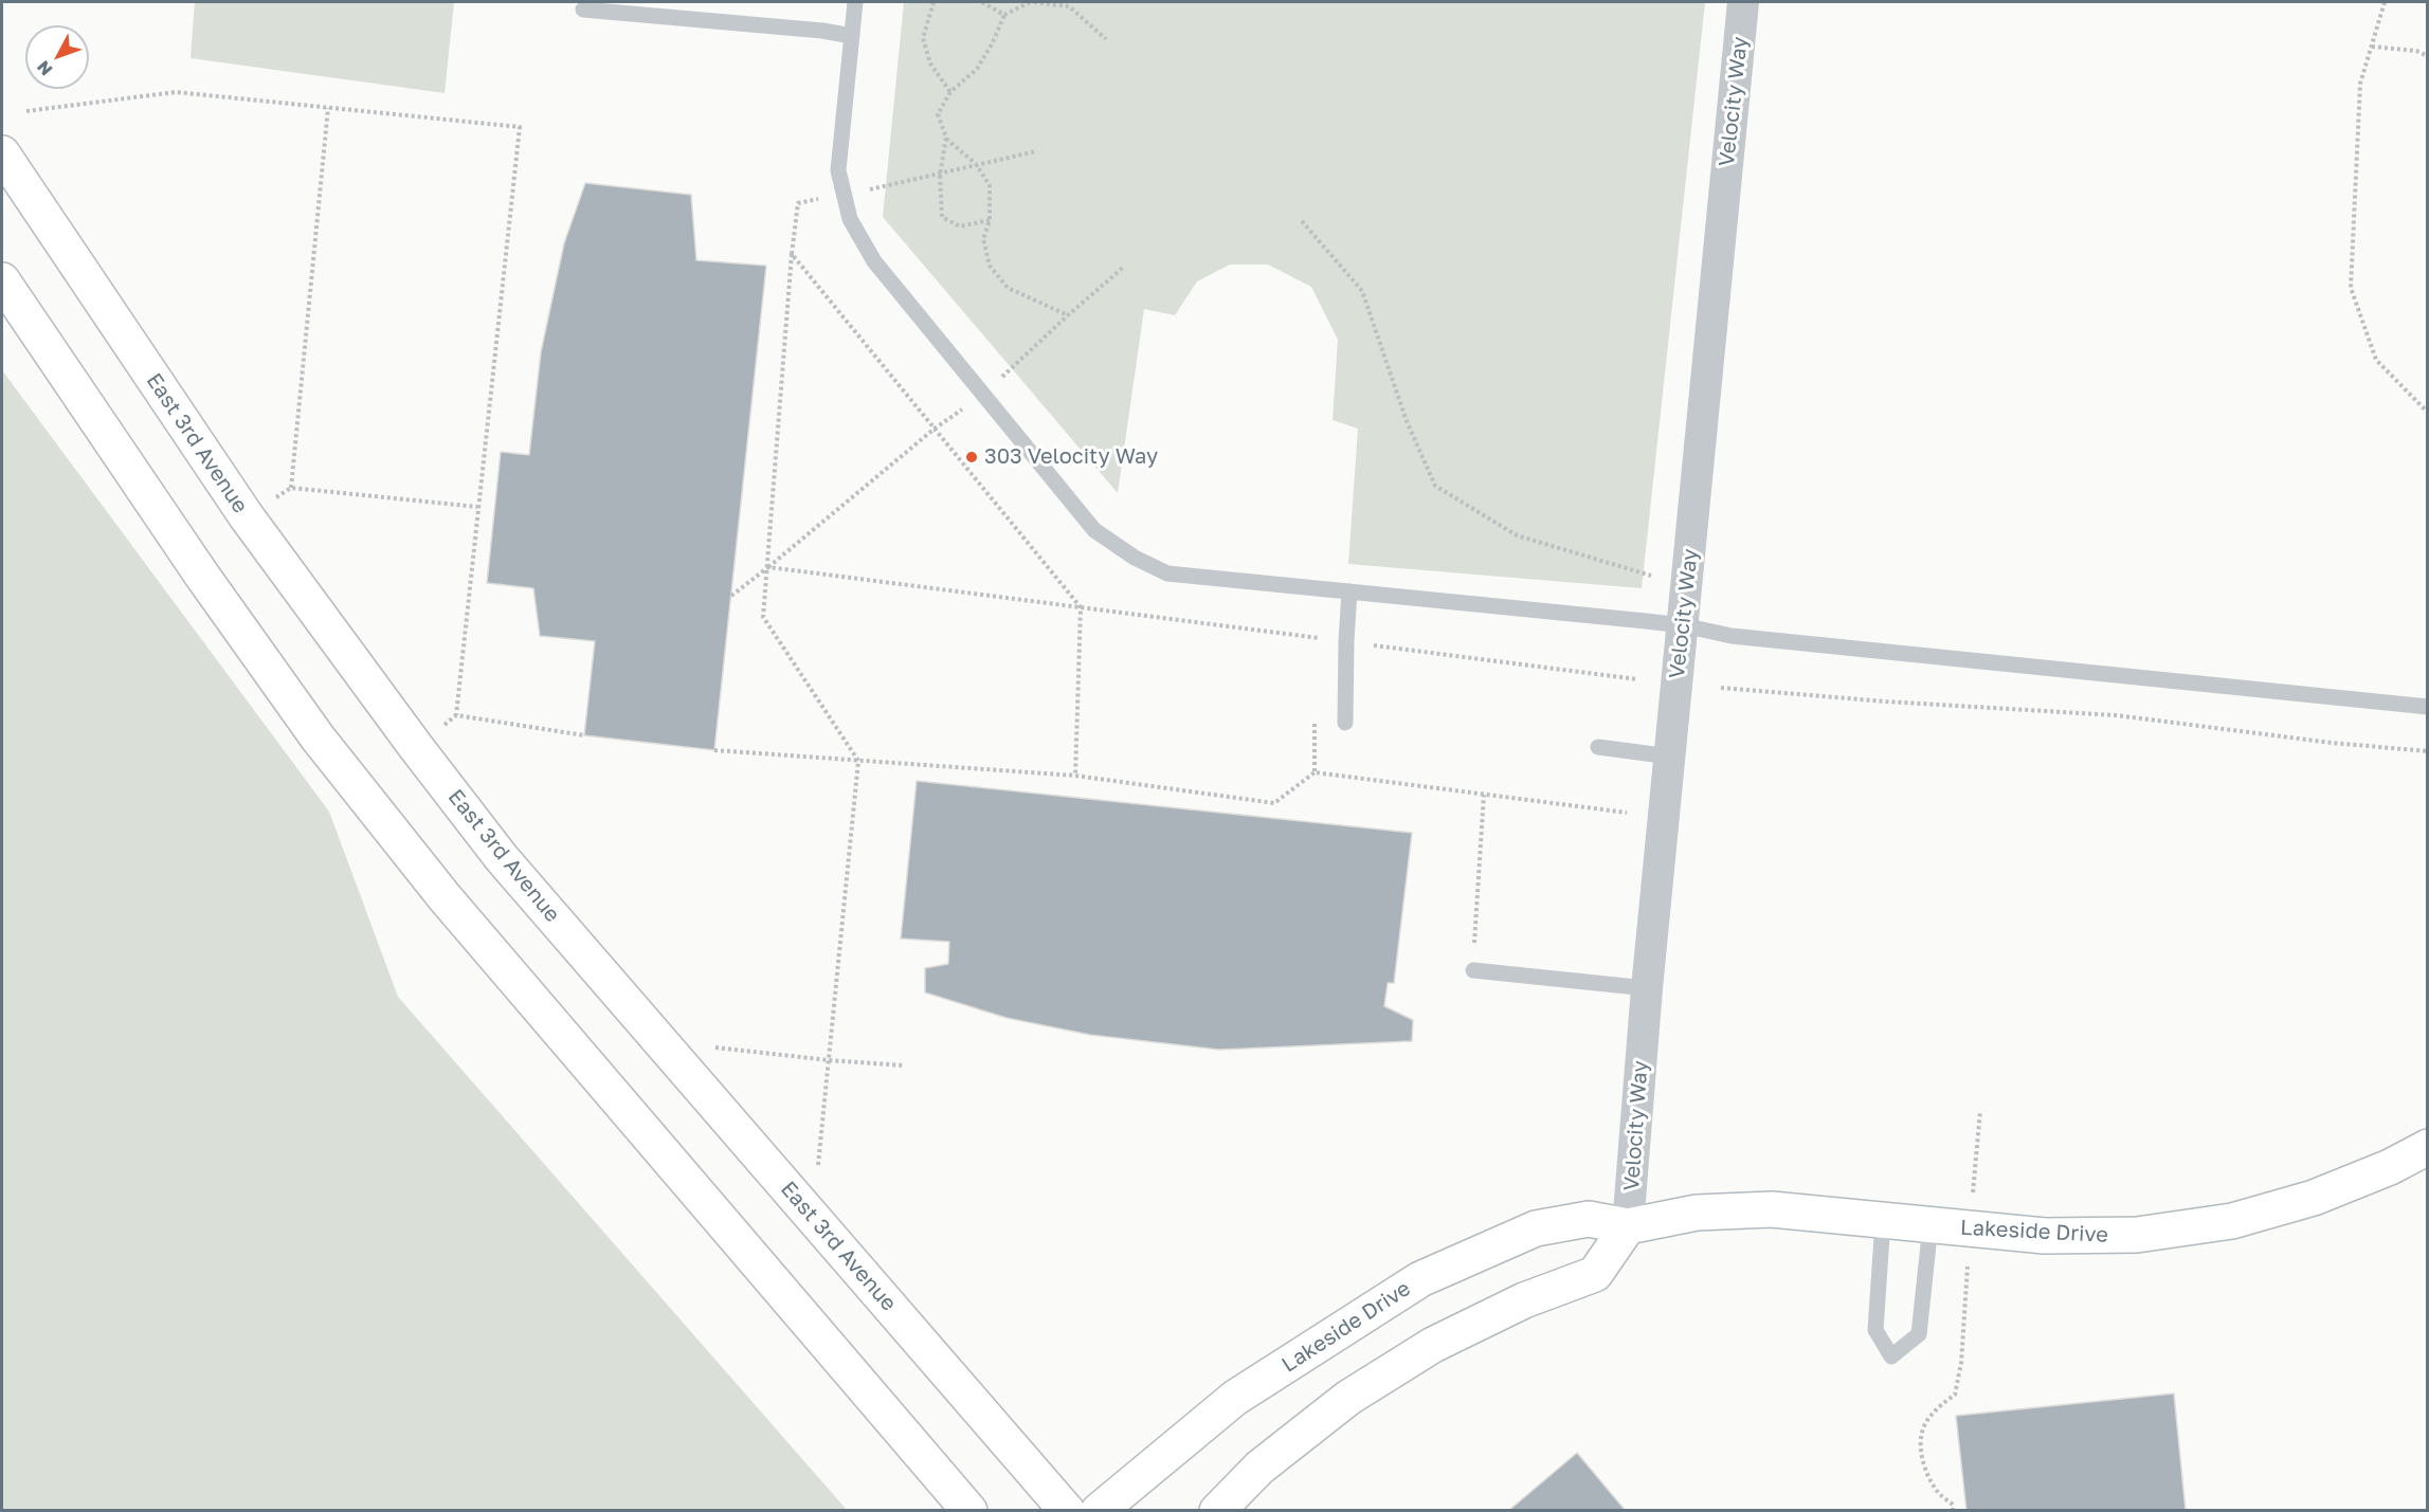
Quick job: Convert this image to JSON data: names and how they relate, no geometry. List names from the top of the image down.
{
  "streets": {
    "main road": ["East 3rd Avenue", "Lakeside Drive"],
    "street": ["Velocity Way"]
  },
  "crossings": [
    ["Velocity Way", "Lakeside Drive"]
  ],
  "places": ["303 Velocity Way"],
  "north": "bottom left"
}
